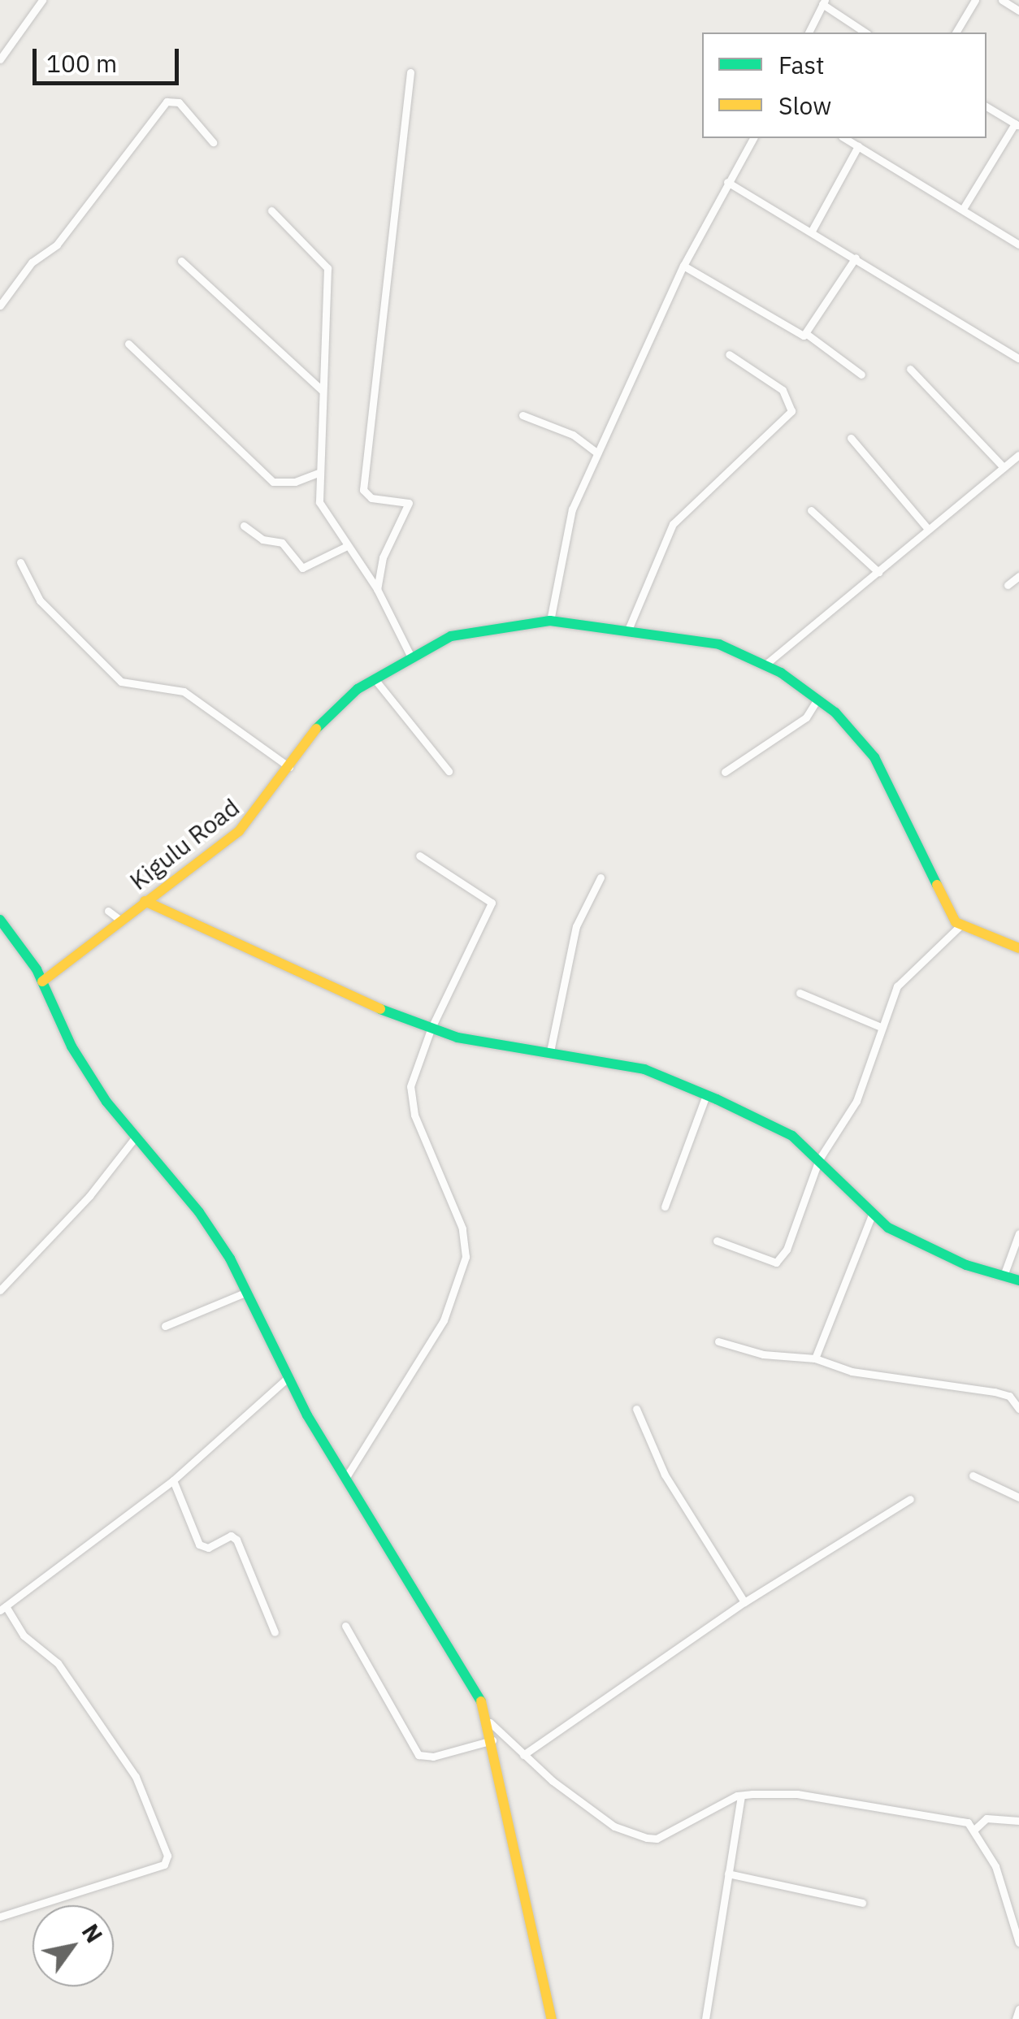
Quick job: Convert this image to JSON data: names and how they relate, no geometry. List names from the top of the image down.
{
  "streets": {
    "street": ["Kigulu Road"]
  },
  "legend": ["Fast", "Slow"],
  "scale_bar": "100 m",
  "north": "top right"
}
